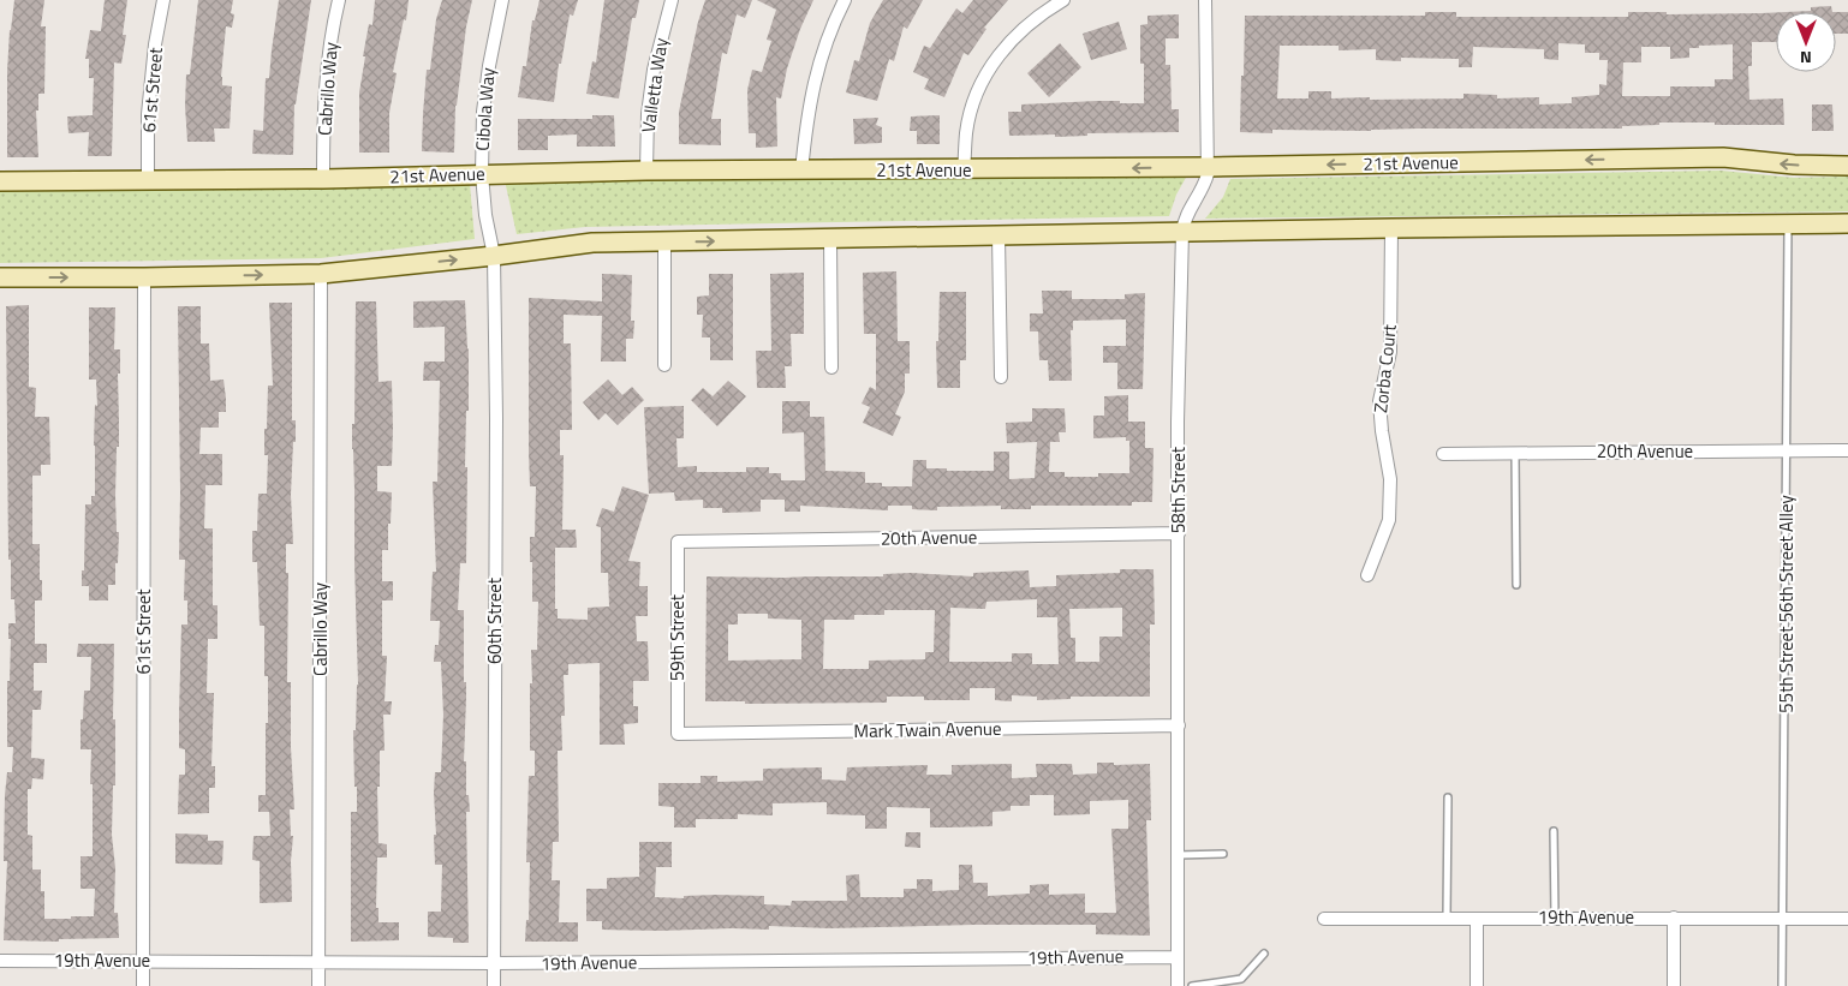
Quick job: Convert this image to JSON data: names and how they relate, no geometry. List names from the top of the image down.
{
  "streets": {
    "street": [
      "Valletta Way",
      "Cabrillo Way",
      "61st Street",
      "Cibola Way",
      "21st Avenue",
      "Zorba Court",
      "20th Avenue",
      "58th Street",
      "60th Street",
      "59th Street",
      "Mark Twain Avenue",
      "19th Avenue"
    ],
    "lane": ["55th Street 56th Street Alley"]
  },
  "crossings": [
    ["Valletta Way", "21st Avenue"],
    ["Cabrillo Way", "21st Avenue"],
    ["Cabrillo Way", "19th Avenue"],
    ["61st Street", "21st Avenue"],
    ["61st Street", "19th Avenue"],
    ["Cibola Way", "21st Avenue"],
    ["Cibola Way", "60th Street"],
    ["21st Avenue", "58th Street"],
    ["20th Avenue", "58th Street"],
    ["20th Avenue", "55th Street 56th Street Alley"],
    ["20th Avenue", "59th Street"],
    ["58th Street", "Mark Twain Avenue"],
    ["58th Street", "19th Avenue"],
    ["55th Street 56th Street Alley", "19th Avenue"],
    ["60th Street", "19th Avenue"],
    ["59th Street", "Mark Twain Avenue"]
  ],
  "north": "bottom"
}
